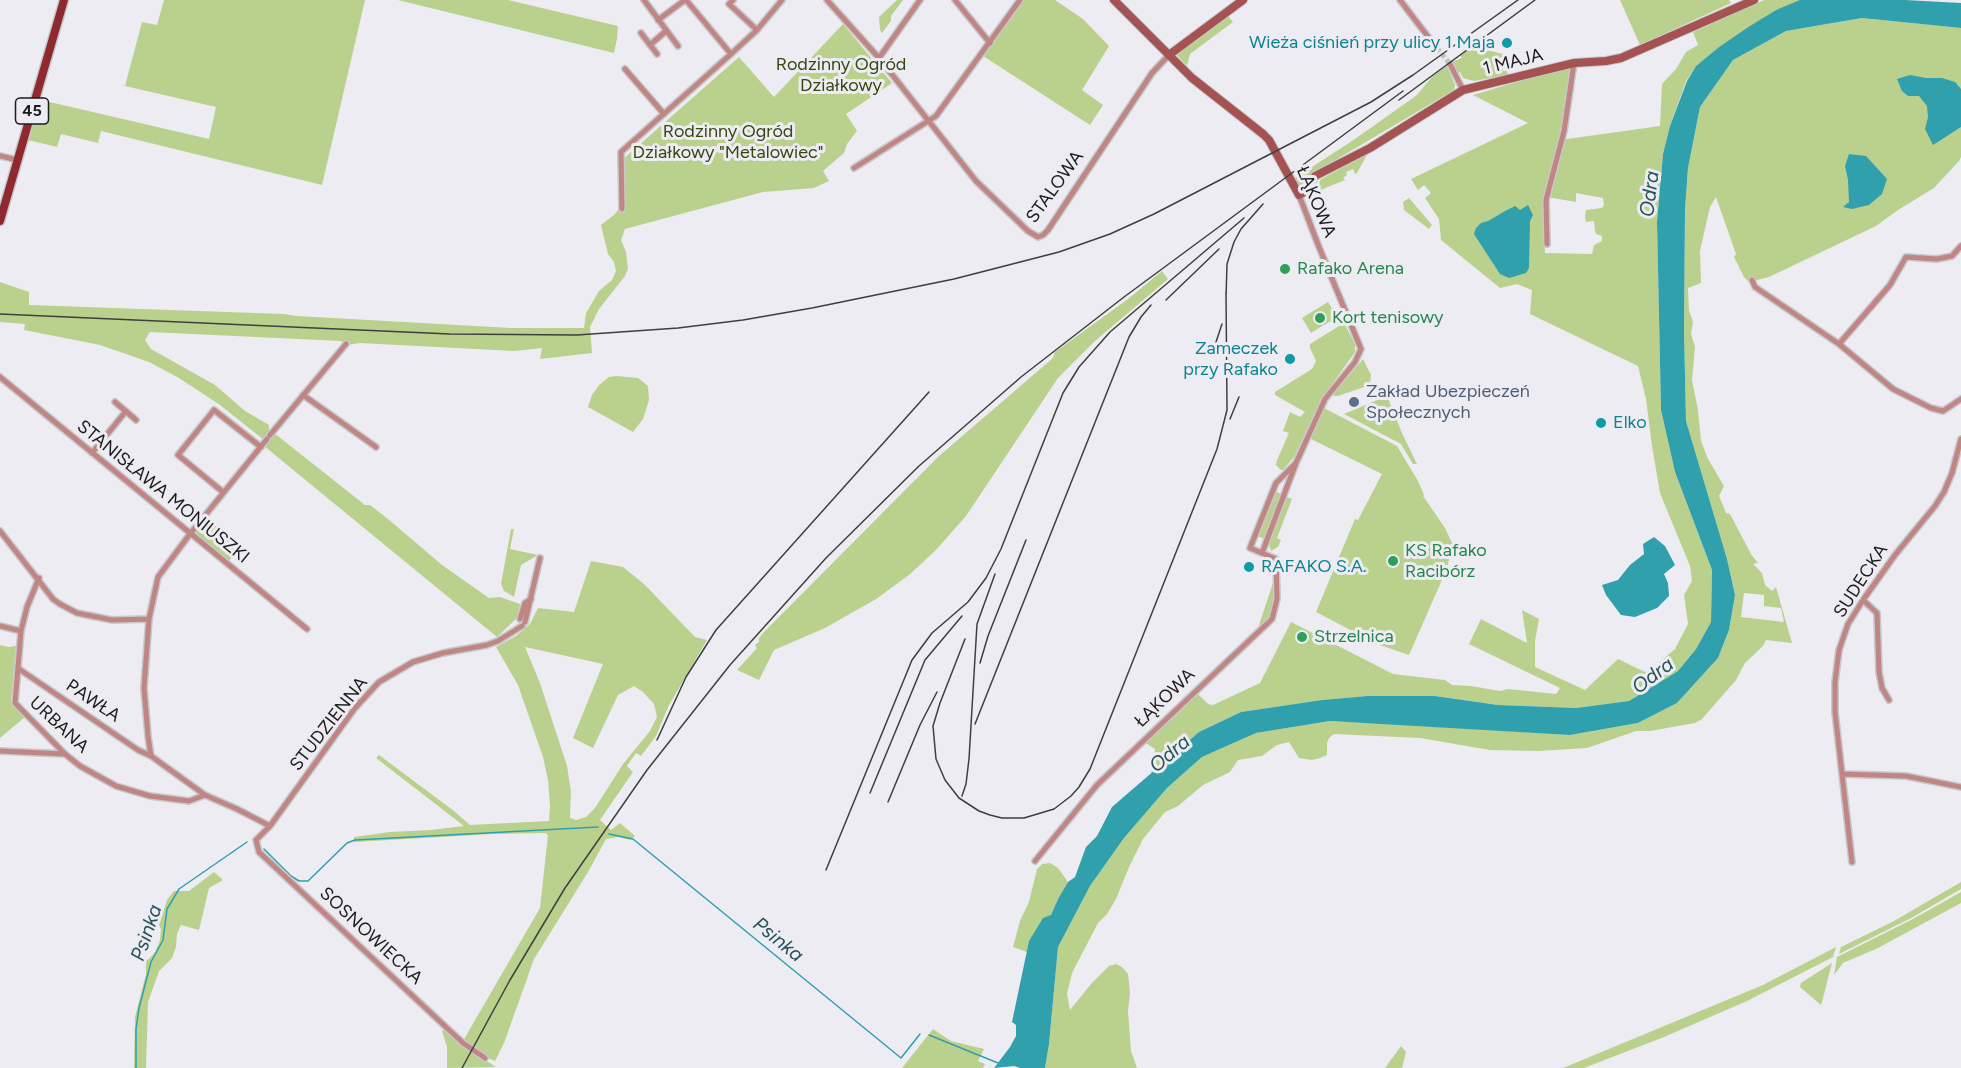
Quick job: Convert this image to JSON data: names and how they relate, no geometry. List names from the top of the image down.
{
  "streets": {
    "main road": ["45"],
    "street": [
      "1 MAJA",
      "STALOWA",
      "ŁĄKOWA",
      "STANISŁAWA MONIUSZKI",
      "SUDECKA",
      "PAWŁA",
      "STUDZIENNA",
      "URBANA",
      "SOSNOWIECKA"
    ]
  },
  "crossings": [
    ["1 MAJA", "ŁĄKOWA"],
    ["STALOWA", "ŁĄKOWA"],
    ["PAWŁA", "STUDZIENNA"],
    ["PAWŁA", "URBANA"],
    ["STUDZIENNA", "SOSNOWIECKA"]
  ],
  "water": ["Odra", "Psinka"],
  "parks": ["Rodzinny Ogród Działkowy", "Rodzinny Ogród Działkowy \"Metalowiec\""],
  "places": [
    "Wieża ciśnień przy ulicy 1 Maja",
    "Rafako Arena",
    "Kort tenisowy",
    "Zameczek przy Rafako",
    "Zakład Ubezpieczeń Społecznych",
    "Elko",
    "KS Rafako Racibórz",
    "RAFAKO S.A.",
    "Strzelnica"
  ]
}
